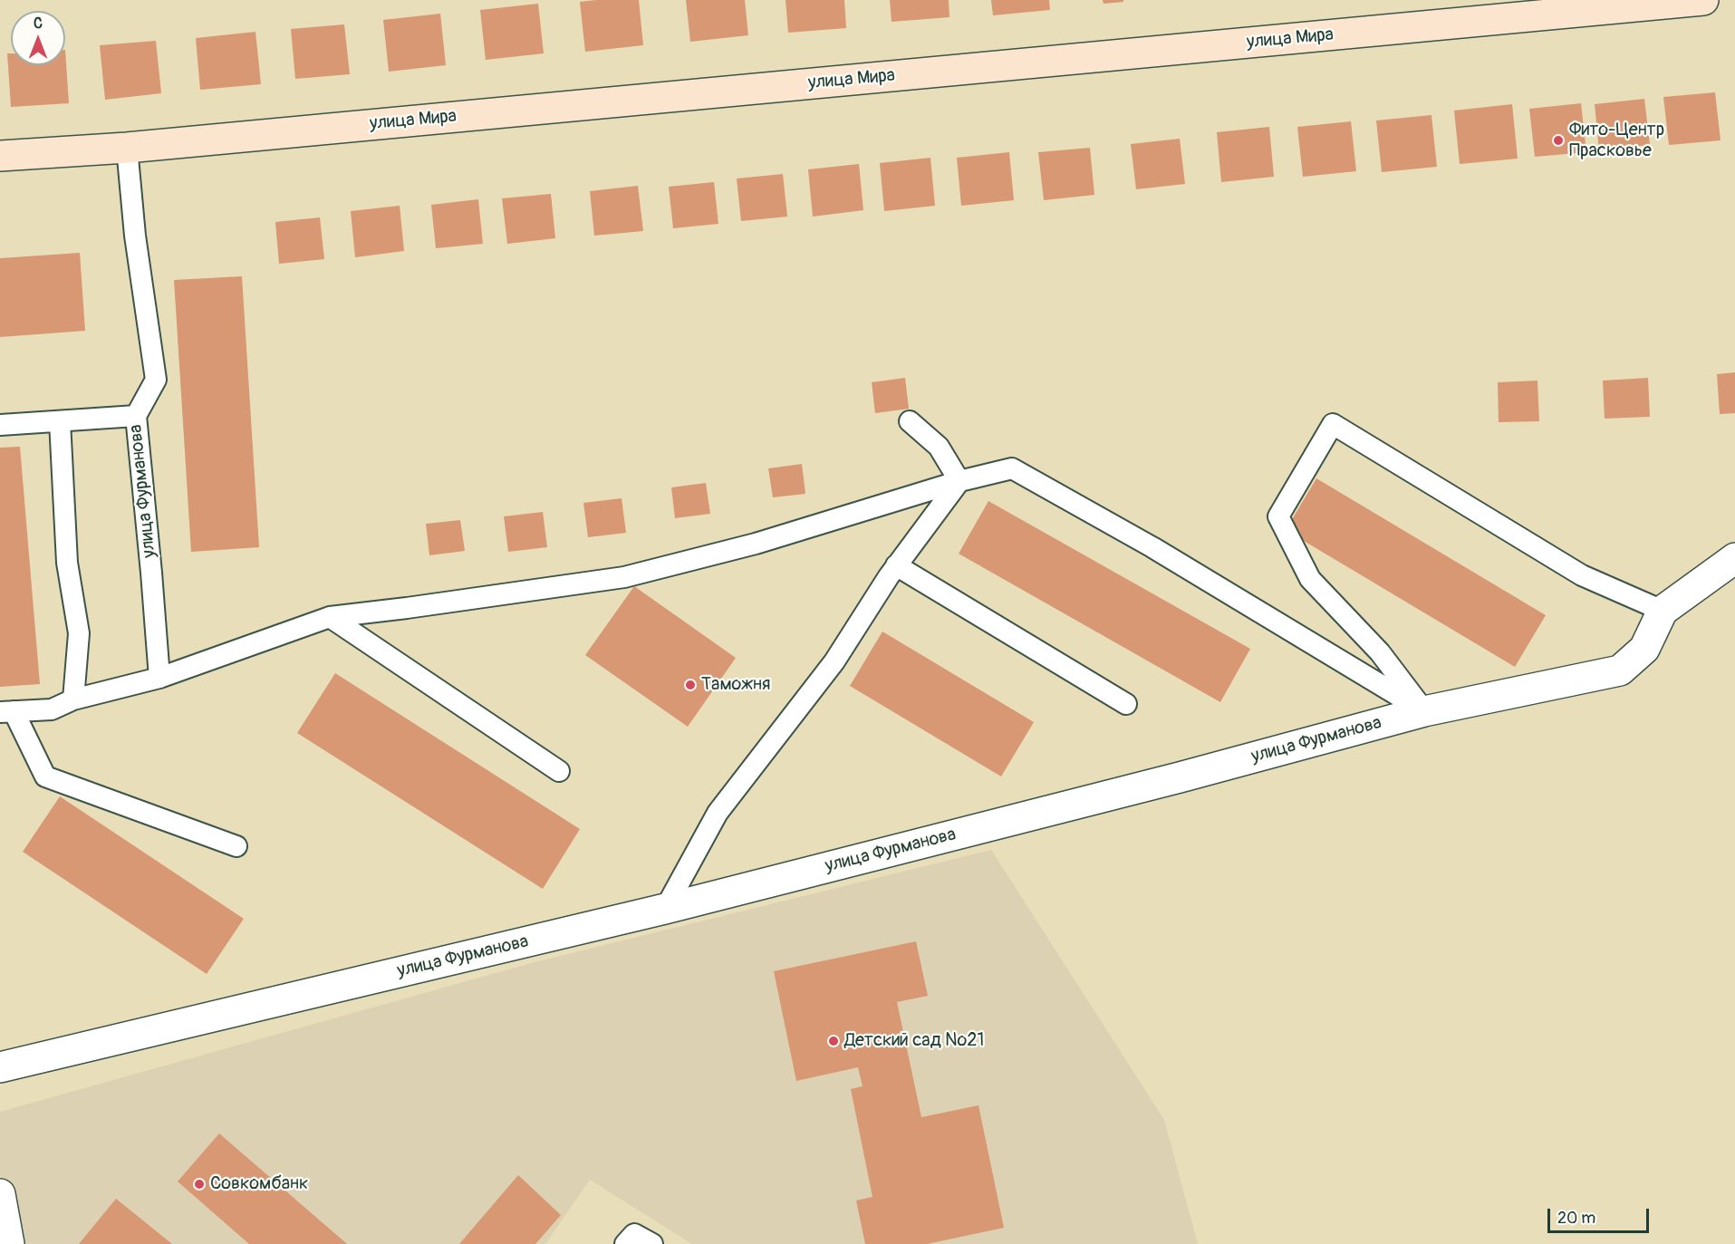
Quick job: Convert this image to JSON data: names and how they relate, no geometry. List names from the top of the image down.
{
  "streets": {
    "main road": ["улица Мира"],
    "street": ["улица Фурманова"]
  },
  "crossings": [
    ["улица Мира", "улица Фурманова"]
  ],
  "places": [
    "Фито-Центр Прасковье",
    "Таможня",
    "Детский сад №21",
    "Совкомбанк"
  ],
  "scale_bar": "20 m",
  "north": "top"
}
